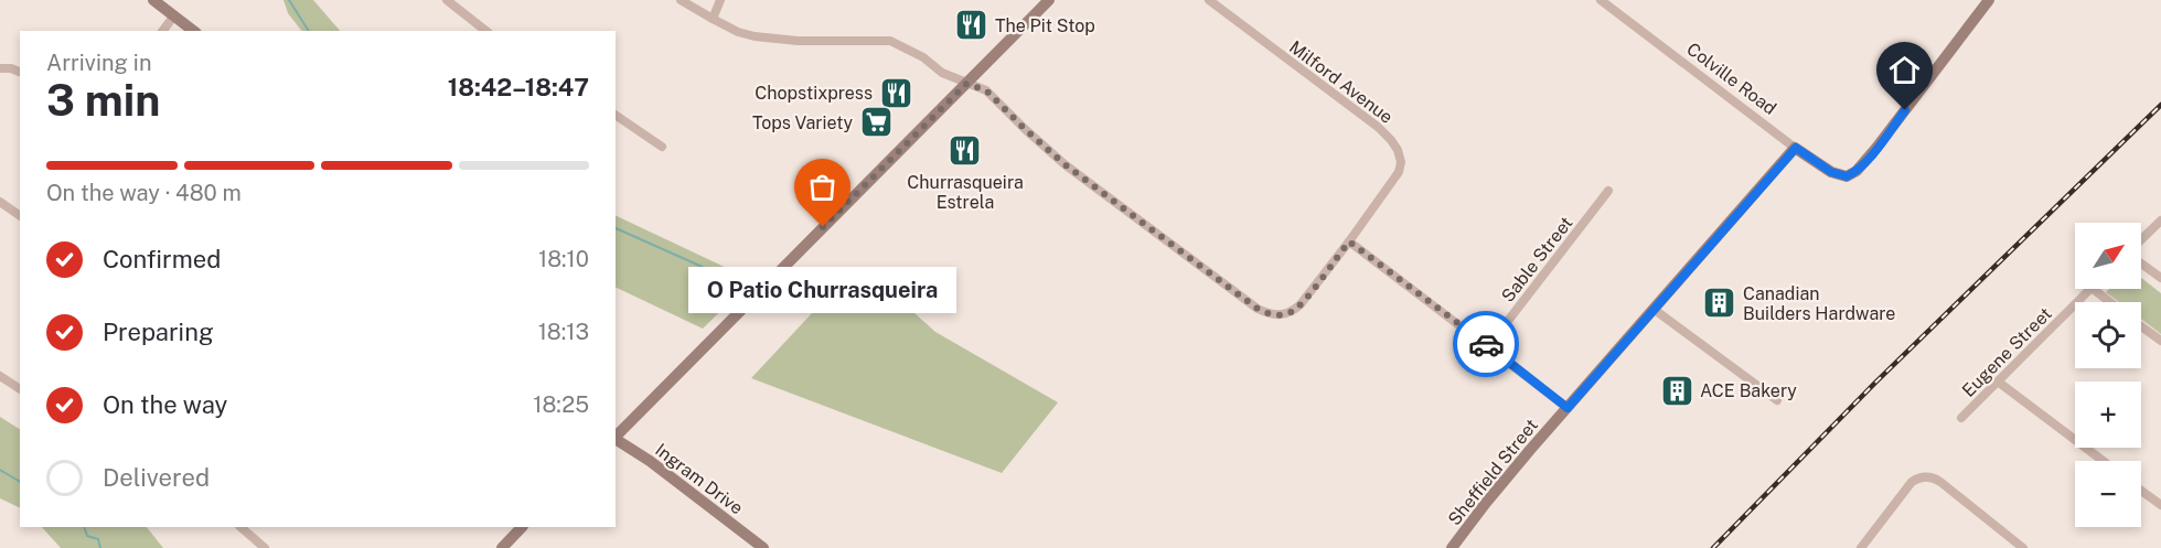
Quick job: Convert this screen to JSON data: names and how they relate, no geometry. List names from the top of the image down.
{
  "streets": {
    "street": [
      "Colville Road",
      "Milford Avenue",
      "Sable Street",
      "Eugene Street",
      "Sheffield Street",
      "Ingram Drive"
    ]
  },
  "crossings": [
    ["Colville Road", "Sheffield Street"]
  ],
  "places": {
    "restaurant": ["The Pit Stop", "Chopstixpress", "Churrasqueira Estrela"],
    "supermarket": ["Tops Variety"],
    "other": ["O Patio Churrasqueira"],
    "building": ["Canadian Builders Hardware", "ACE Bakery"]
  },
  "north": "top right",
  "page": {
    "heading": ["3 min", "Arriving in", "18:42–18:47"],
    "bar": "On the way · 480 m",
    "map_buttons": ["+", "−"],
    "list": [
      ["Confirmed", "18:10"],
      ["Preparing", "18:13"],
      ["On the way", "18:25"],
      "Delivered"
    ],
    "bubble": "O Patio Churrasqueira"
  }
}
